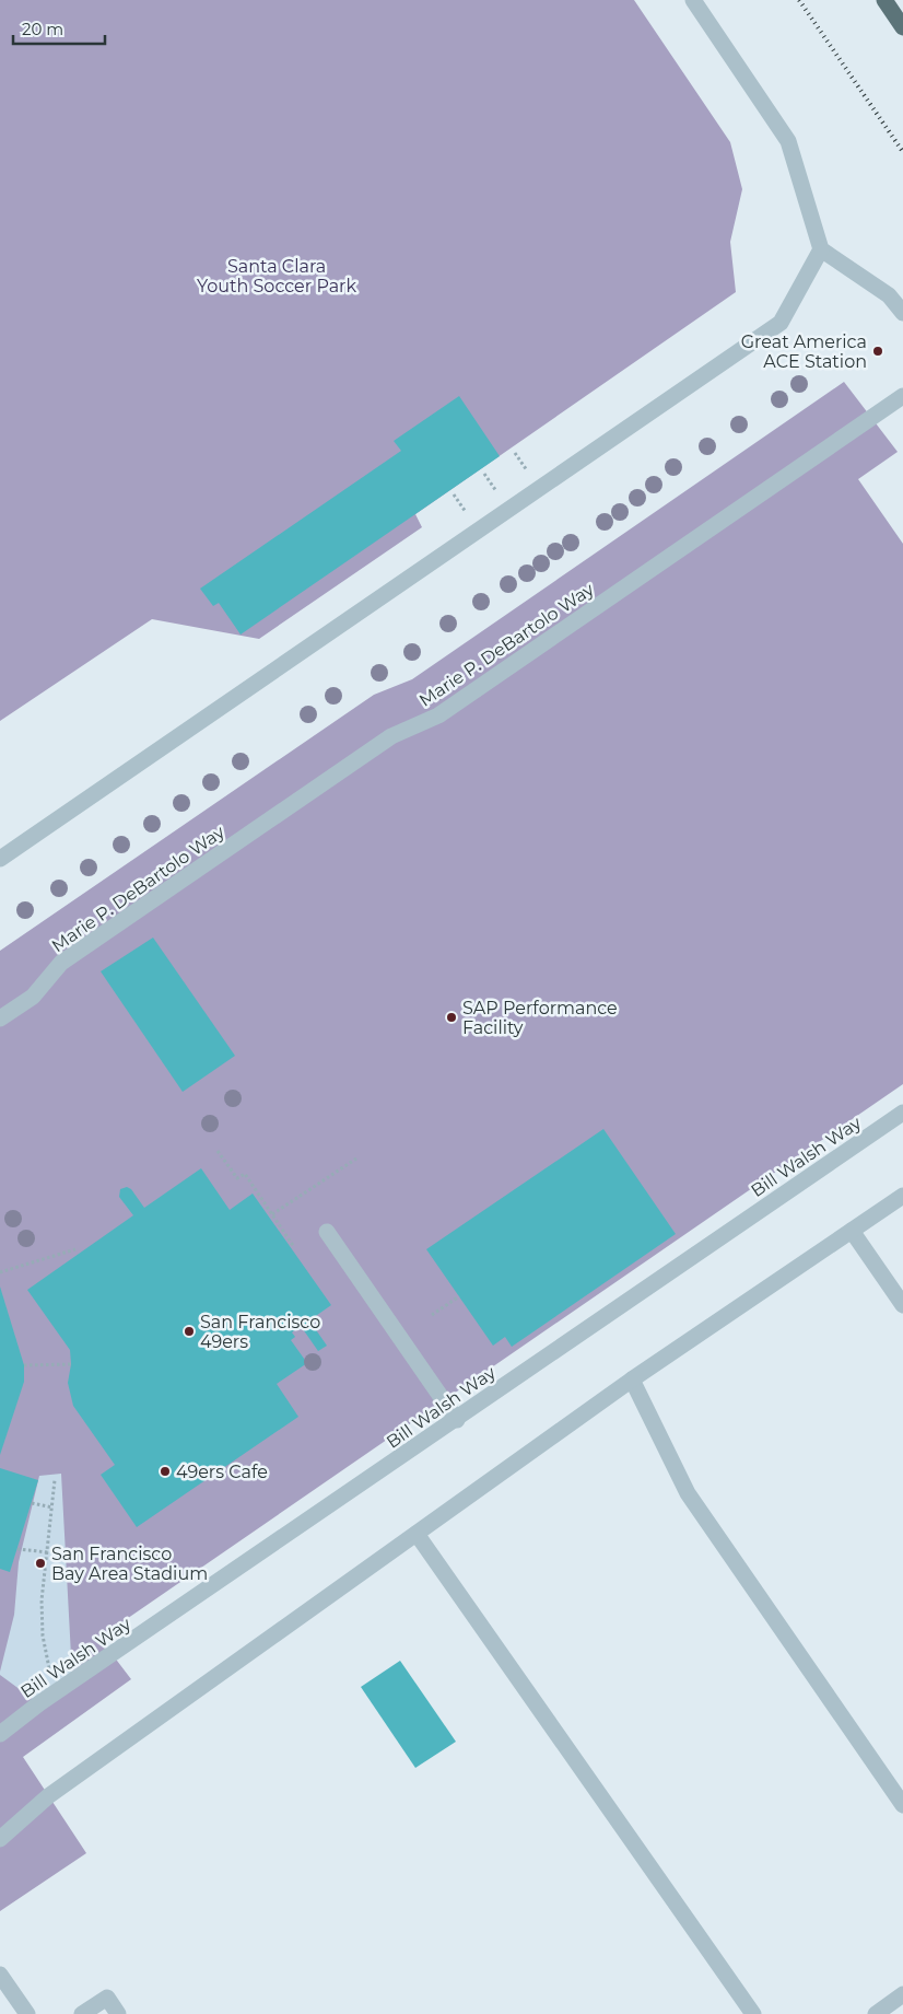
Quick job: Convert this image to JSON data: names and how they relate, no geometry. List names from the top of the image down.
{
  "streets": {
    "street": ["Marie P. DeBartolo Way", "Bill Walsh Way"]
  },
  "parks": ["Santa Clara Youth Soccer Park"],
  "places": [
    "Great America ACE Station",
    "SAP Performance Facility",
    "San Francisco 49ers",
    "49ers Cafe",
    "San Francisco Bay Area Stadium"
  ],
  "scale_bar": "20 m"
}
